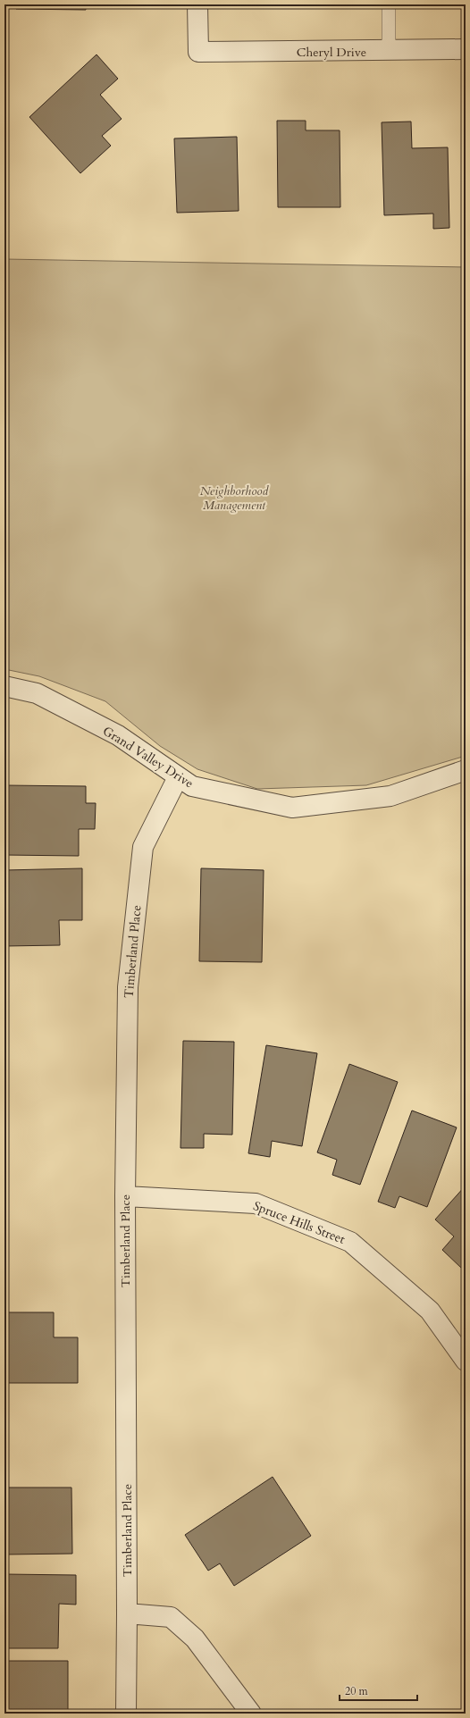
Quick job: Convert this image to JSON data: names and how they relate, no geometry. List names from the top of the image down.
{
  "streets": {
    "street": [
      "Cheryl Drive",
      "Grand Valley Drive",
      "Timberland Place",
      "Spruce Hills Street"
    ]
  },
  "crossings": [
    ["Grand Valley Drive", "Timberland Place"],
    ["Timberland Place", "Spruce Hills Street"]
  ],
  "parks": ["Neighborhood Management"],
  "scale_bar": "20 m"
}
